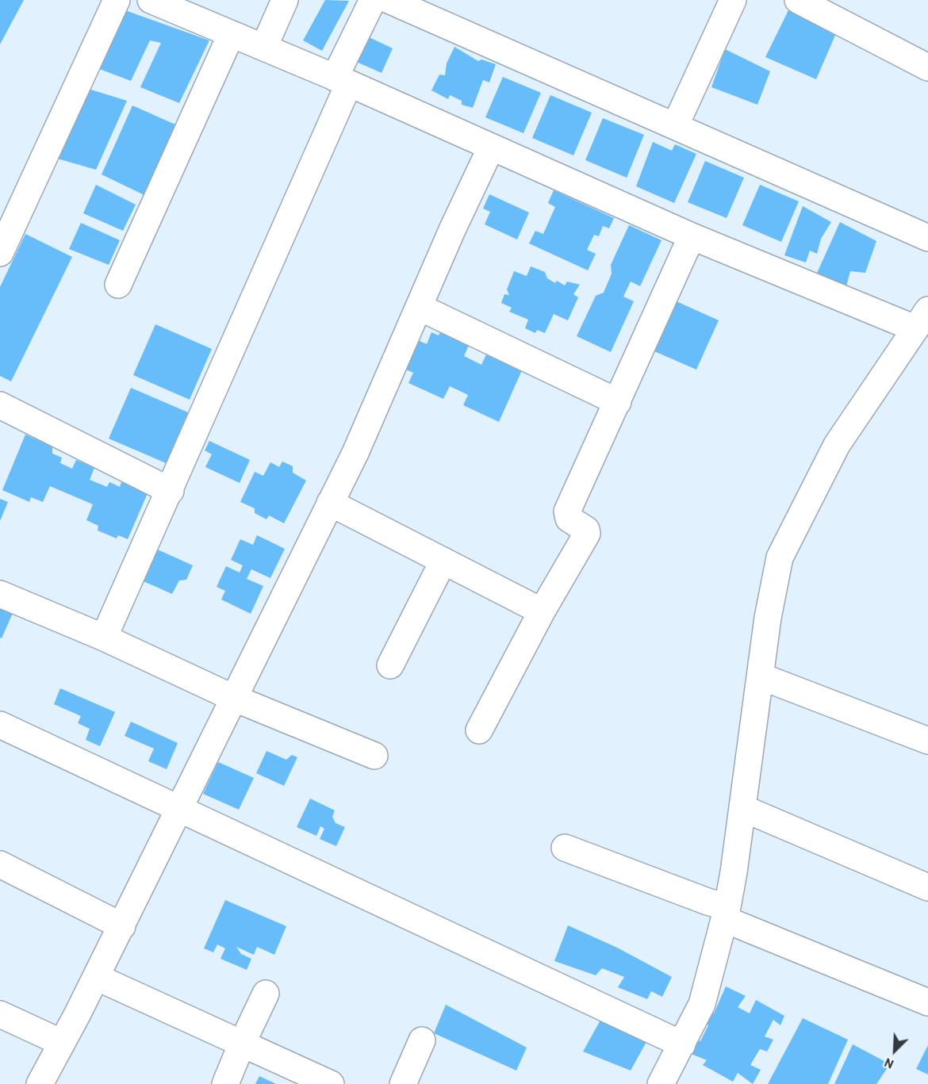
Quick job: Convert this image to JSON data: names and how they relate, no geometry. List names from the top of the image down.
{
  "north": "bottom left"
}
